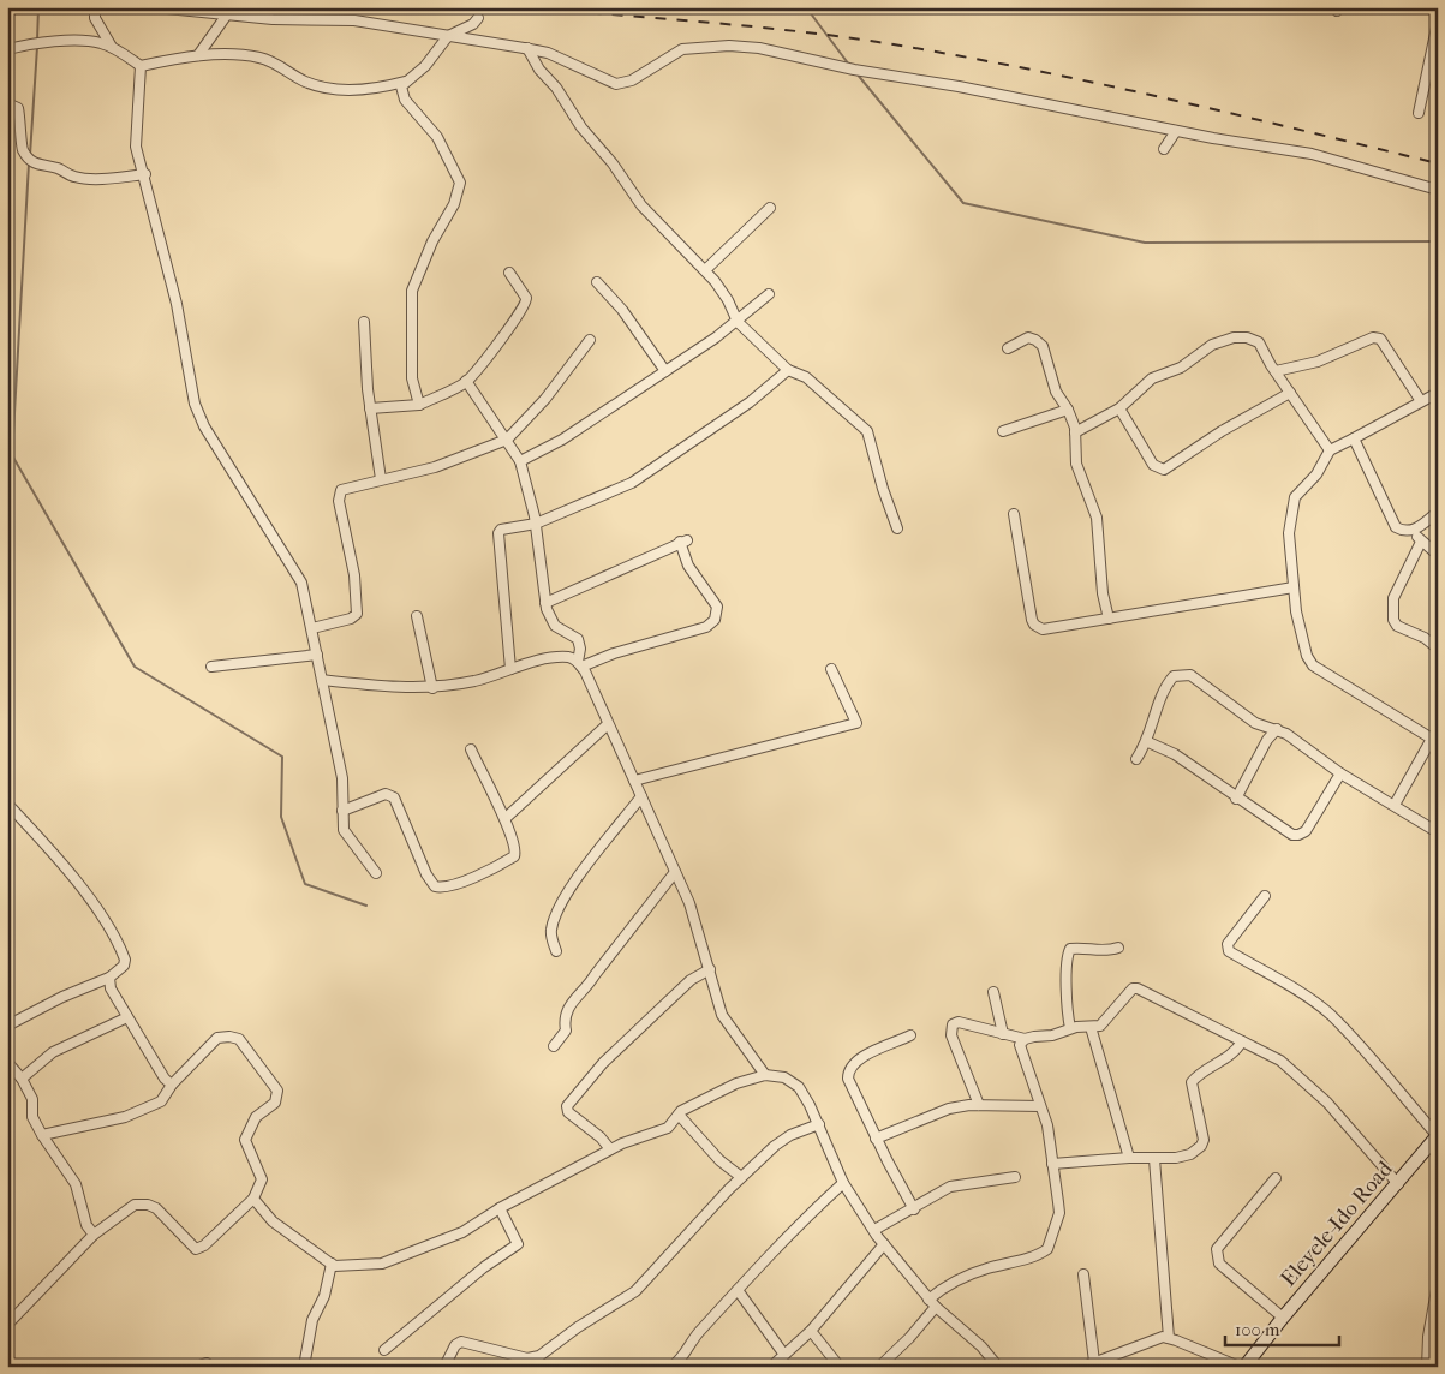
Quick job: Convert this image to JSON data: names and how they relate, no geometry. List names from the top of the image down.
{
  "streets": {
    "main road": ["Eleyele-Ido Road"]
  },
  "scale_bar": "100 m"
}
